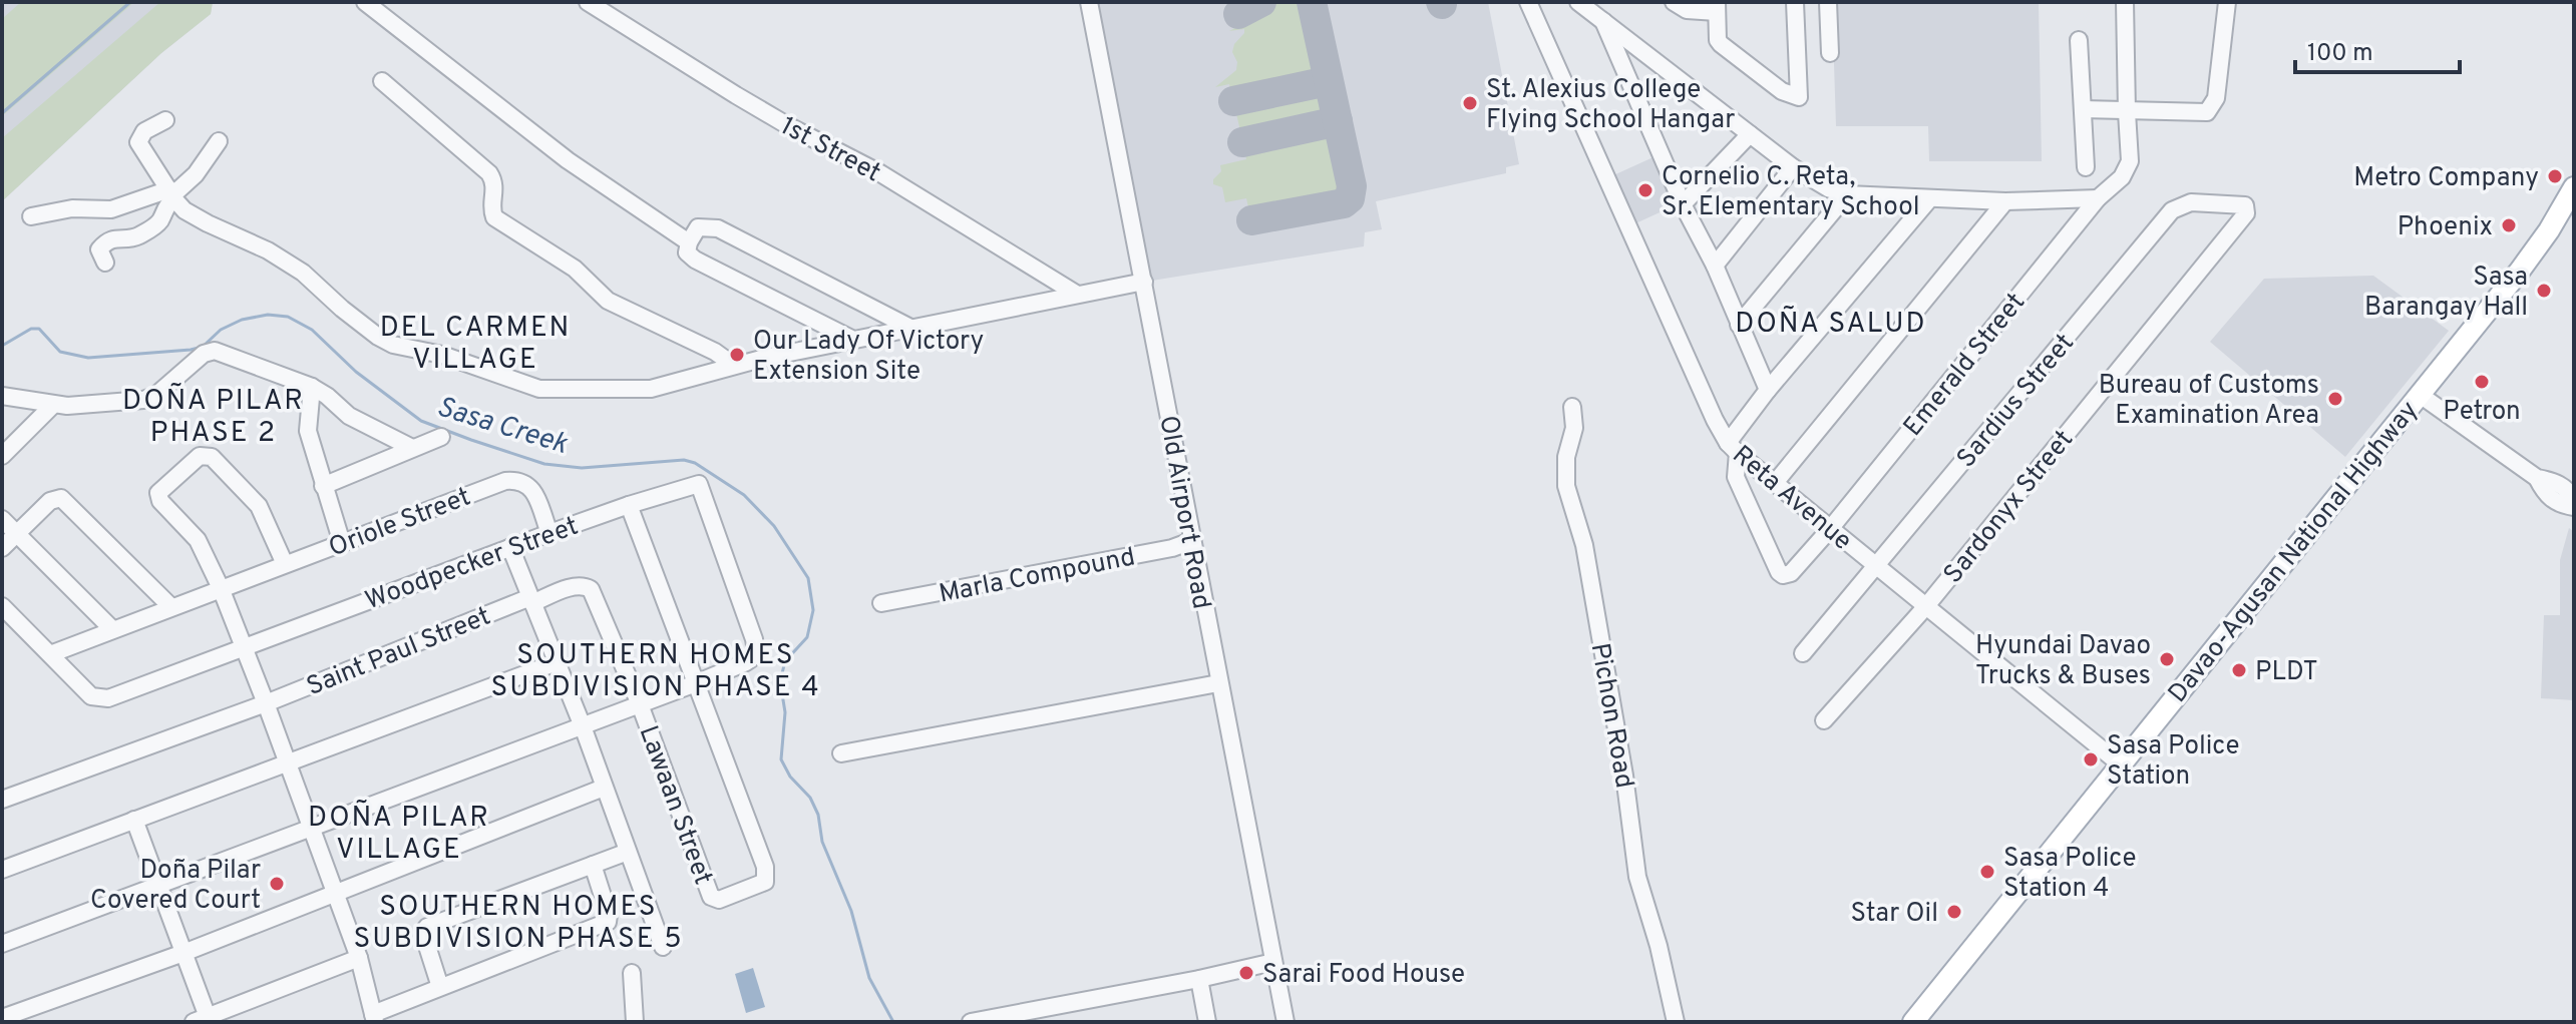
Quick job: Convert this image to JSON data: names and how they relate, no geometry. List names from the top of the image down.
{
  "streets": {
    "main road": ["Davao-Agusan National Highway"],
    "street": [
      "1st Street",
      "Emerald Street",
      "Sardius Street",
      "Reta Avenue",
      "Sardonyx Street",
      "Old Airport Road",
      "Oriole Street",
      "Woodpecker Street",
      "Marla Compound",
      "Saint Paul Street",
      "Pichon Road",
      "Lawaan Street"
    ]
  },
  "crossings": [
    ["Emerald Street", "Reta Avenue"],
    ["Sardius Street", "Reta Avenue"],
    ["Sardius Street", "Sardonyx Street"],
    ["Reta Avenue", "Sardonyx Street"],
    ["Reta Avenue", "Davao-Agusan National Highway"],
    ["Old Airport Road", "Marla Compound"],
    ["Oriole Street", "Woodpecker Street"],
    ["Woodpecker Street", "Lawaan Street"],
    ["Saint Paul Street", "Lawaan Street"]
  ],
  "districts": [
    "DOÑA SALUD",
    "DEL CARMEN VILLAGE",
    "DOÑA PILAR PHASE 2",
    "SOUTHERN HOMES SUBDIVISION PHASE 4",
    "DOÑA PILAR VILLAGE",
    "SOUTHERN HOMES SUBDIVISION PHASE 5"
  ],
  "water": ["Sasa Creek"],
  "places": [
    "St. Alexius College Flying School Hangar",
    "Metro Company",
    "Cornelio C. Reta, Sr. Elementary School",
    "Phoenix",
    "Sasa Barangay Hall",
    "Our Lady Of Victory Extension Site",
    "Petron",
    "Bureau of Customs Examination Area",
    "Hyundai Davao Trucks & Buses",
    "PLDT",
    "Sasa Police Station",
    "Sasa Police Station 4",
    "Doña Pilar Covered Court",
    "Star Oil",
    "Sarai Food House"
  ],
  "scale_bar": "100 m"
}
